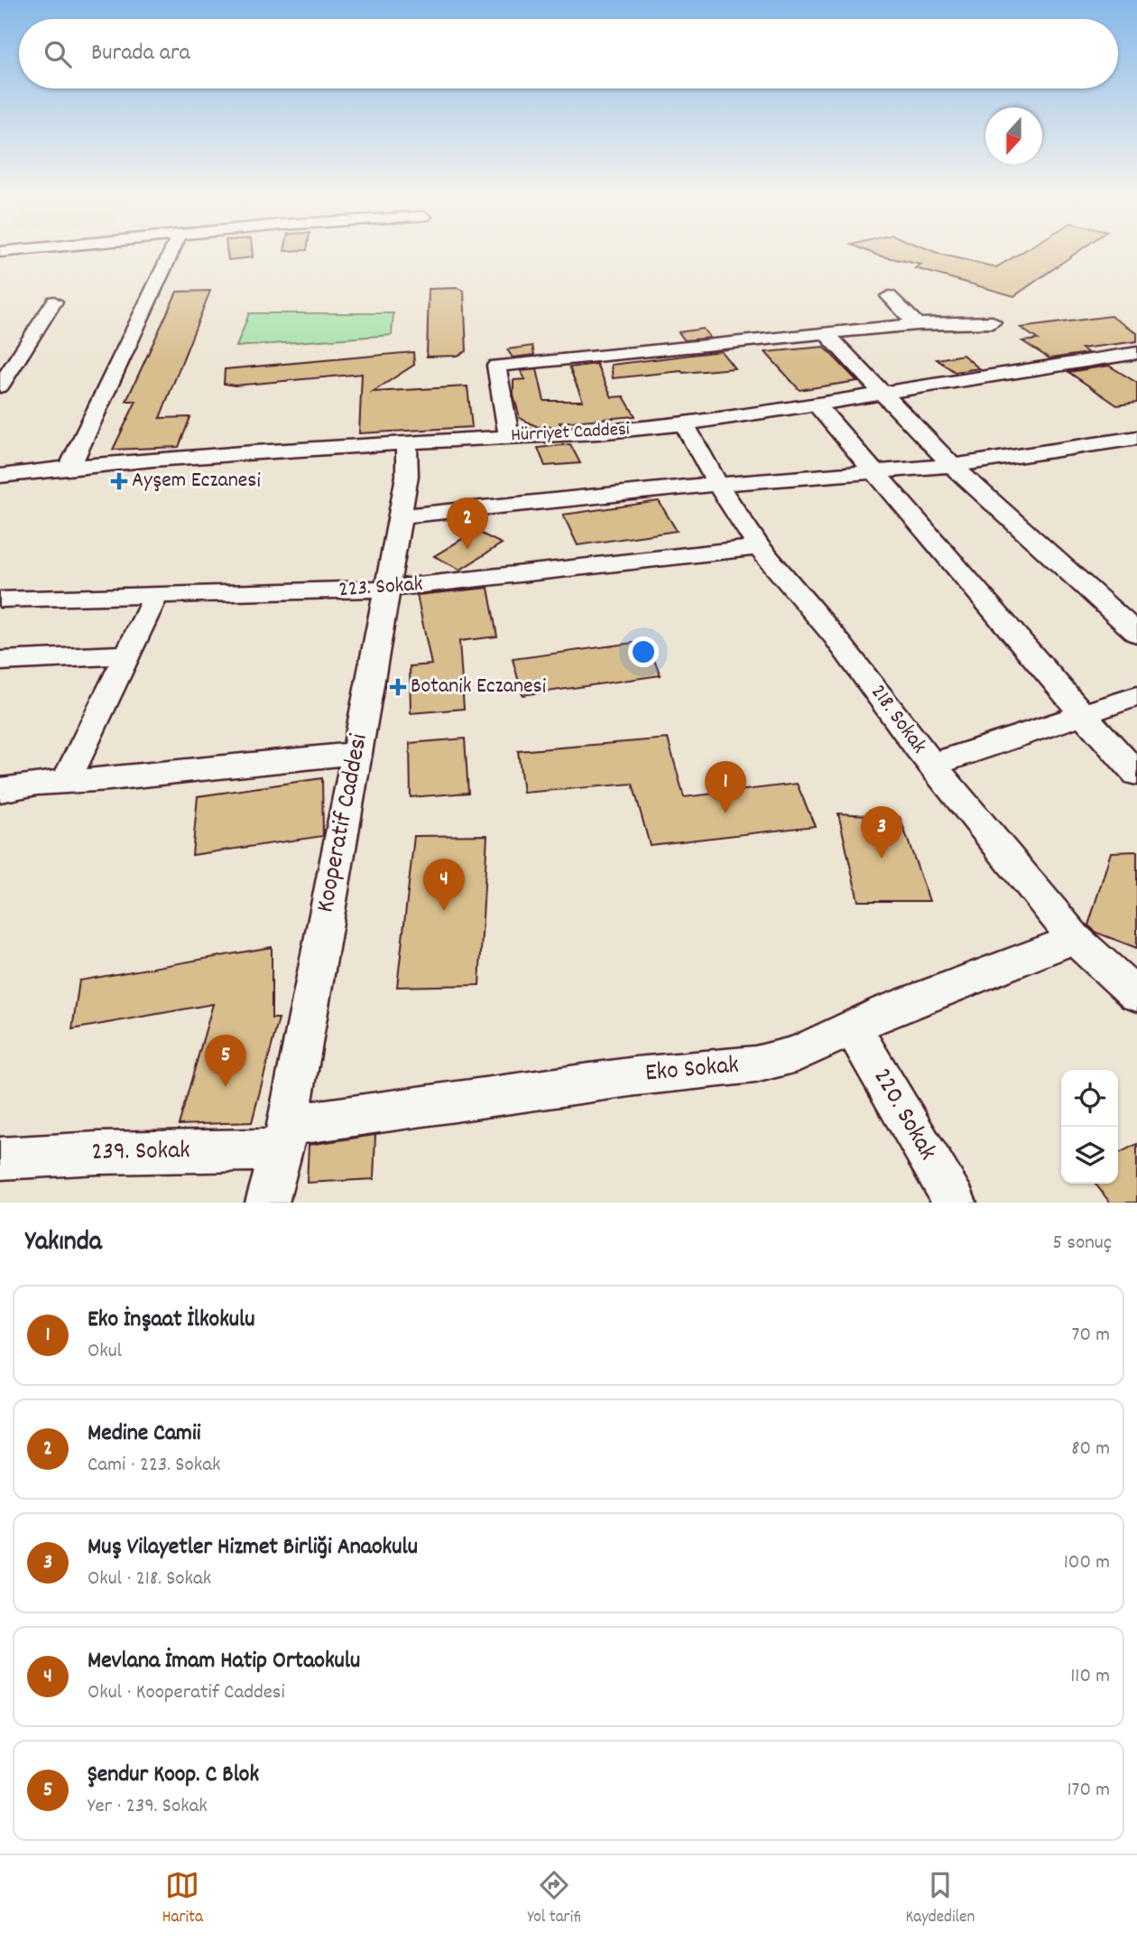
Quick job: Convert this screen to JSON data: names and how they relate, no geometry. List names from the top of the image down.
{
  "streets": {
    "street": [
      "Hürriyet Caddesi",
      "223. Sokak",
      "218. Sokak",
      "Kooperatif Caddesi",
      "Eko Sokak",
      "220. Sokak",
      "239. Sokak"
    ]
  },
  "crossings": [
    ["Hürriyet Caddesi", "218. Sokak"],
    ["Hürriyet Caddesi", "Kooperatif Caddesi"],
    ["223. Sokak", "218. Sokak"],
    ["223. Sokak", "Kooperatif Caddesi"],
    ["218. Sokak", "Eko Sokak"],
    ["Kooperatif Caddesi", "Eko Sokak"],
    ["Kooperatif Caddesi", "239. Sokak"],
    ["Eko Sokak", "220. Sokak"],
    ["Eko Sokak", "239. Sokak"]
  ],
  "places": {
    "health": ["Ayşem Eczanesi", "Botanik Eczanesi"]
  },
  "north": "bottom",
  "page": {
    "search": "Burada ara",
    "pins": [
      "2",
      "1",
      "3",
      "4",
      "5"
    ],
    "heading": ["Yakında", "5 sonuç"],
    "list": [
      {
        "mark": "1",
        "name": "Eko İnşaat İlkokulu",
        "note": "Okul",
        "value": "70 m"
      },
      {
        "mark": "2",
        "name": "Medine Camii",
        "note": "Cami · 223. Sokak",
        "value": "80 m"
      },
      {
        "mark": "3",
        "name": "Muş Vilayetler Hizmet Birliği Anaokulu",
        "note": "Okul · 218. Sokak",
        "value": "100 m"
      },
      {
        "mark": "4",
        "name": "Mevlana İmam Hatip Ortaokulu",
        "note": "Okul · Kooperatif Caddesi",
        "value": "110 m"
      },
      {
        "mark": "5",
        "name": "Şendur Koop. C Blok",
        "note": "Yer · 239. Sokak",
        "value": "170 m"
      }
    ],
    "nav": ["Harita", "Yol tarifi", "Kaydedilen"]
  }
}
